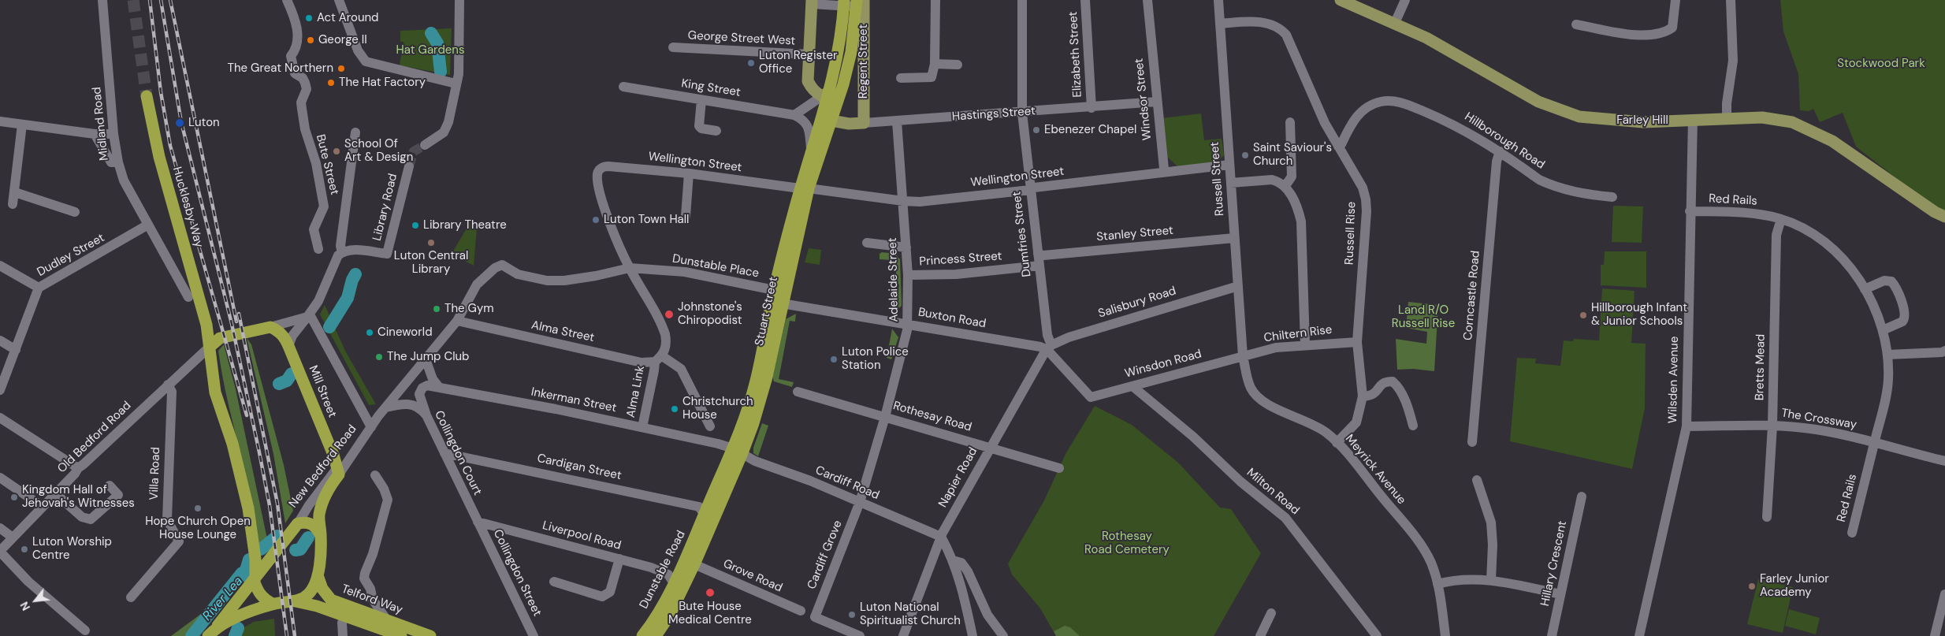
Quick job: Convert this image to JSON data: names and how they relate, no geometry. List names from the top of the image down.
{
  "streets": {
    "highway": [
      "Hucklesby Way",
      "Stuart Street",
      "Mill Street",
      "New Bedford Road",
      "Dunstable Road",
      "Telford Way"
    ],
    "main road": ["Regent Street", "Hastings Street", "Farley Hill"],
    "street": [
      "George Street West",
      "Elizabeth Street",
      "King Street",
      "Windsor Street",
      "Midland Road",
      "Hillborough Road",
      "Wellington Street",
      "Bute Street",
      "Russell Street",
      "Red Rails",
      "Library Road",
      "Russell Rise",
      "Dumfries Street",
      "Stanley Street",
      "Dudley Street",
      "Princess Street",
      "Dunstable Place",
      "Adelaide Street",
      "Corncastle Road",
      "Salisbury Road",
      "Buxton Road",
      "Alma Street",
      "Chiltern Rise",
      "Winsdon Road",
      "Bretts Mead",
      "Wilsden Avenue",
      "Alma Link",
      "Inkerman Street",
      "Rothesay Road",
      "The Crossway",
      "Old Bedford Road",
      "Collingdon Court",
      "Cardigan Street",
      "Meyrick Avenue",
      "Villa Road",
      "Napier Road",
      "Cardiff Road",
      "Milton Road",
      "Liverpool Road",
      "Cardiff Grove",
      "Hillary Crescent",
      "Collingdon Street",
      "Grove Road"
    ]
  },
  "crossings": [
    ["Elizabeth Street", "Hastings Street"],
    ["Regent Street", "Hastings Street"],
    ["Regent Street", "Stuart Street"],
    ["Windsor Street", "Hastings Street"],
    ["Windsor Street", "Wellington Street"],
    ["Hastings Street", "Dumfries Street"],
    ["Hastings Street", "Adelaide Street"],
    ["Hastings Street", "Stuart Street"],
    ["Farley Hill", "Wilsden Avenue"],
    ["Midland Road", "Dudley Street"],
    ["Hillborough Road", "Russell Rise"],
    ["Hillborough Road", "Corncastle Road"],
    ["Wellington Street", "Russell Street"],
    ["Wellington Street", "Dumfries Street"],
    ["Wellington Street", "Adelaide Street"],
    ["Wellington Street", "Stuart Street"],
    ["Wellington Street", "Alma Link"],
    ["Russell Street", "Russell Rise"],
    ["Russell Street", "Stanley Street"],
    ["Russell Street", "Salisbury Road"],
    ["Russell Street", "Chiltern Rise"],
    ["Russell Street", "Winsdon Road"],
    ["Russell Street", "Meyrick Avenue"],
    ["Red Rails", "Bretts Mead"],
    ["Red Rails", "Wilsden Avenue"],
    ["Red Rails", "The Crossway"],
    ["Hucklesby Way", "Old Bedford Road"],
    ["Russell Rise", "Chiltern Rise"],
    ["Russell Rise", "Meyrick Avenue"],
    ["Dumfries Street", "Stanley Street"],
    ["Dumfries Street", "Princess Street"],
    ["Dumfries Street", "Salisbury Road"],
    ["Dumfries Street", "Buxton Road"],
    ["Dumfries Street", "Winsdon Road"],
    ["Dumfries Street", "Napier Road"],
    ["Princess Street", "Adelaide Street"],
    ["Dunstable Place", "Stuart Street"],
    ["Dunstable Place", "Alma Link"],
    ["Dunstable Place", "New Bedford Road"],
    ["Adelaide Street", "Buxton Road"],
    ["Adelaide Street", "Rothesay Road"],
    ["Adelaide Street", "Cardiff Road"],
    ["Adelaide Street", "Cardiff Grove"],
    ["Salisbury Road", "Buxton Road"],
    ["Salisbury Road", "Winsdon Road"],
    ["Salisbury Road", "Napier Road"],
    ["Stuart Street", "Buxton Road"],
    ["Stuart Street", "Inkerman Street"],
    ["Stuart Street", "Cardigan Street"],
    ["Stuart Street", "Cardiff Road"],
    ["Stuart Street", "Dunstable Road"],
    ["Buxton Road", "Winsdon Road"],
    ["Buxton Road", "Napier Road"],
    ["Alma Street", "Alma Link"],
    ["Alma Street", "New Bedford Road"],
    ["Chiltern Rise", "Winsdon Road"],
    ["Chiltern Rise", "Meyrick Avenue"],
    ["Winsdon Road", "Meyrick Avenue"],
    ["Winsdon Road", "Napier Road"],
    ["Winsdon Road", "Milton Road"],
    ["Bretts Mead", "The Crossway"],
    ["Wilsden Avenue", "The Crossway"],
    ["Mill Street", "New Bedford Road"],
    ["Alma Link", "Inkerman Street"],
    ["Inkerman Street", "Cardiff Road"],
    ["Rothesay Road", "Napier Road"],
    ["Old Bedford Road", "Villa Road"],
    ["Collingdon Court", "New Bedford Road"],
    ["Collingdon Court", "Cardigan Street"],
    ["Collingdon Court", "Liverpool Road"],
    ["Collingdon Court", "Collingdon Street"],
    ["New Bedford Road", "Telford Way"],
    ["Cardigan Street", "Dunstable Road"],
    ["Napier Road", "Cardiff Road"],
    ["Cardiff Road", "Cardiff Grove"],
    ["Liverpool Road", "Dunstable Road"],
    ["Liverpool Road", "Collingdon Street"],
    ["Dunstable Road", "Grove Road"]
  ],
  "water": ["River Lea"],
  "parks": [
    "Hat Gardens",
    "Stockwood Park",
    "Land R/O Russell Rise",
    "Rothesay Road Cemetery"
  ],
  "places": [
    "Act Around",
    "George II",
    "Luton Register Office",
    "The Great Northern",
    "The Hat Factory",
    "Luton",
    "Ebenezer Chapel",
    "School Of Art & Design",
    "Saint Saviour's Church",
    "Luton Town Hall",
    "Library Theatre",
    "Luton Central Library",
    "The Gym",
    "Johnstone's Chiropodist",
    "Hillborough Infant & Junior Schools",
    "Cineworld",
    "The Jump Club",
    "Luton Police Station",
    "Christchurch House",
    "Kingdom Hall of Jehovah's Witnesses",
    "Hope Church Open House Lounge",
    "Luton Worship Centre",
    "Farley Junior Academy",
    "Bute House Medical Centre",
    "Luton National Spiritualist Church"
  ],
  "north": "bottom left"
}
